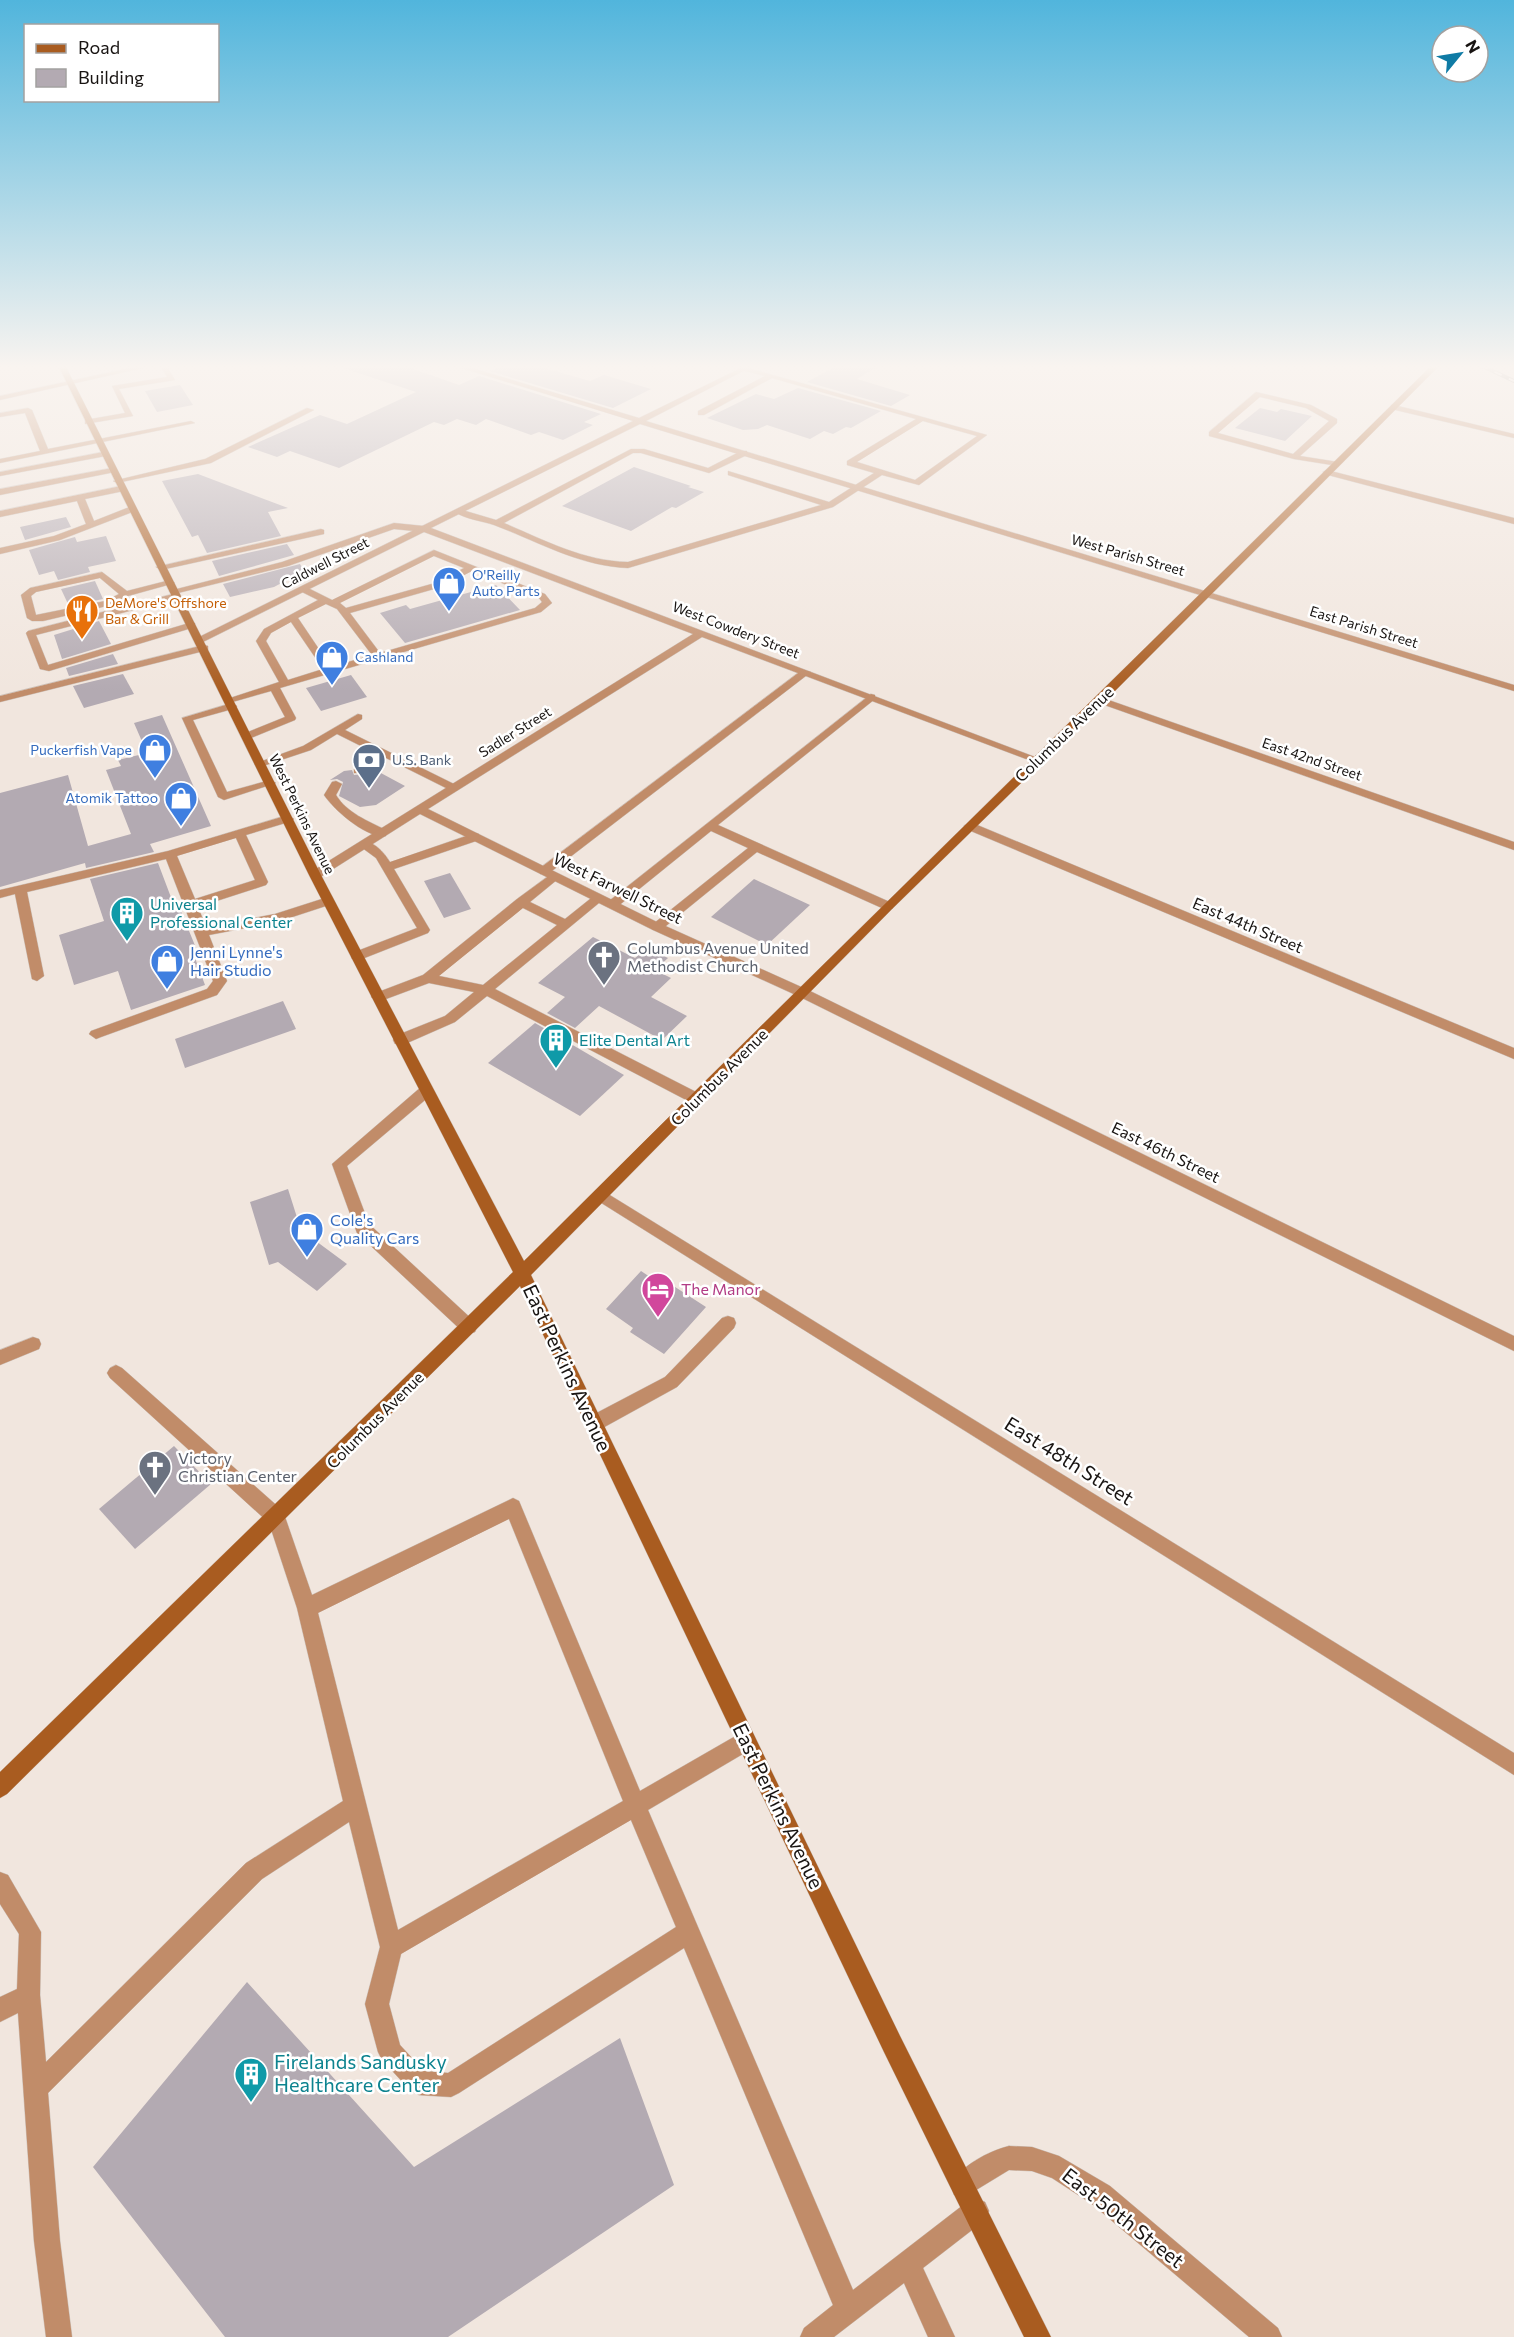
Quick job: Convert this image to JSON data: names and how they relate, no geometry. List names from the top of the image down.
{
  "streets": {
    "main road": ["Columbus Avenue", "West Perkins Avenue", "East Perkins Avenue"],
    "street": [
      "West Parish Street",
      "Caldwell Street",
      "East Parish Street",
      "West Cowdery Street",
      "Sadler Street",
      "East 42nd Street",
      "West Farwell Street",
      "East 44th Street",
      "East 46th Street",
      "East 48th Street",
      "East 50th Street"
    ]
  },
  "crossings": [
    ["West Parish Street", "East Parish Street"],
    ["West Parish Street", "Columbus Avenue"],
    ["Caldwell Street", "West Cowdery Street"],
    ["Caldwell Street", "West Perkins Avenue"],
    ["East Parish Street", "Columbus Avenue"],
    ["West Cowdery Street", "Sadler Street"],
    ["West Cowdery Street", "Columbus Avenue"],
    ["Sadler Street", "West Perkins Avenue"],
    ["Sadler Street", "West Farwell Street"],
    ["Columbus Avenue", "East 42nd Street"],
    ["Columbus Avenue", "West Perkins Avenue"],
    ["Columbus Avenue", "West Farwell Street"],
    ["Columbus Avenue", "East 44th Street"],
    ["Columbus Avenue", "East 46th Street"],
    ["Columbus Avenue", "East Perkins Avenue"],
    ["Columbus Avenue", "East 48th Street"],
    ["West Perkins Avenue", "East Perkins Avenue"],
    ["West Farwell Street", "East 46th Street"],
    ["East Perkins Avenue", "East 50th Street"]
  ],
  "places": {
    "shop": [
      "O'Reilly Auto Parts",
      "Cashland",
      "Puckerfish Vape",
      "Atomik Tattoo",
      "Jenni Lynne's Hair Studio",
      "Cole's Quality Cars"
    ],
    "restaurant": ["DeMore's Offshore Bar & Grill"],
    "bank": ["U.S. Bank"],
    "building": ["Universal Professional Center", "Elite Dental Art", "Firelands Sandusky Healthcare Center"],
    "church": ["Columbus Avenue United Methodist Church", "Victory Christian Center"],
    "hotel": ["The Manor"]
  },
  "legend": ["Road", "Building"],
  "north": "top right"
}
